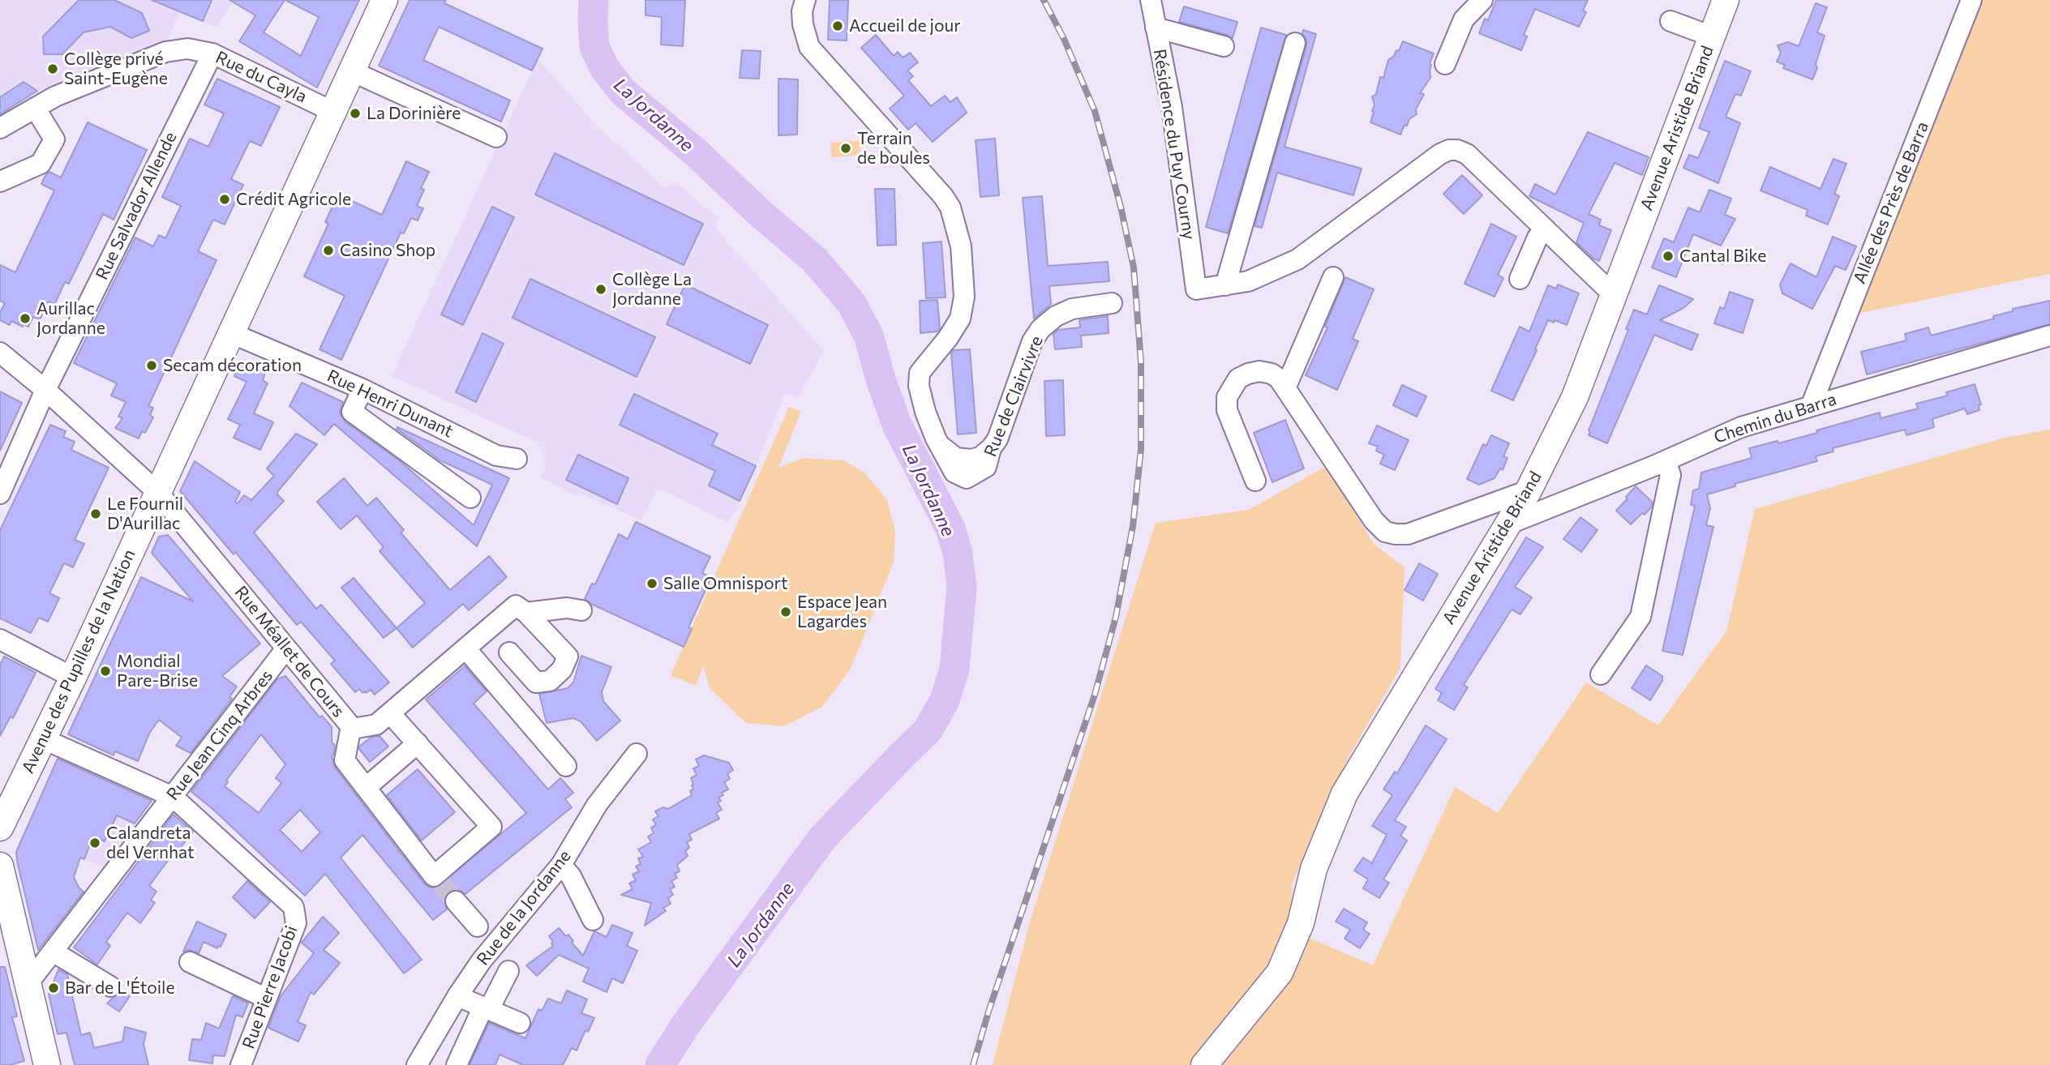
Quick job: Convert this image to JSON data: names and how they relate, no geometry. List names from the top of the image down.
{
  "streets": {
    "main road": ["Avenue Aristide Briand", "Avenue des Pupilles de la Nation"],
    "street": [
      "Rue du Cayla",
      "Résidence du Puy Courny",
      "Allée des Près de Barra",
      "Rue Salvador Allende",
      "Rue de Clairvivre",
      "Rue Henri Dunant",
      "Chemin du Barra",
      "Rue Méallet de Cours",
      "Rue Jean Cinq Arbres",
      "Rue de la Jordanne",
      "Rue Pierre Jacobi"
    ]
  },
  "crossings": [
    ["Rue du Cayla", "Rue Salvador Allende"],
    ["Rue du Cayla", "Avenue des Pupilles de la Nation"],
    ["Avenue Aristide Briand", "Chemin du Barra"],
    ["Allée des Près de Barra", "Chemin du Barra"],
    ["Rue Salvador Allende", "Rue Méallet de Cours"],
    ["Rue Henri Dunant", "Avenue des Pupilles de la Nation"],
    ["Rue Méallet de Cours", "Avenue des Pupilles de la Nation"],
    ["Rue Méallet de Cours", "Rue Jean Cinq Arbres"],
    ["Avenue des Pupilles de la Nation", "Rue Pierre Jacobi"],
    ["Rue Jean Cinq Arbres", "Rue Pierre Jacobi"]
  ],
  "water": ["La Jordanne"],
  "places": [
    "Accueil de jour",
    "Collège privé Saint-Eugène",
    "La Dorinière",
    "Terrain de boules",
    "Crédit Agricole",
    "Casino Shop",
    "Cantal Bike",
    "Collège La Jordanne",
    "Aurillac Jordanne",
    "Secam décoration",
    "Le Fournil D'Aurillac",
    "Salle Omnisport",
    "Espace Jean Lagardes",
    "Mondial Pare-Brise",
    "Calandreta del Vernhat",
    "Bar de L'Étoile"
  ]
}
